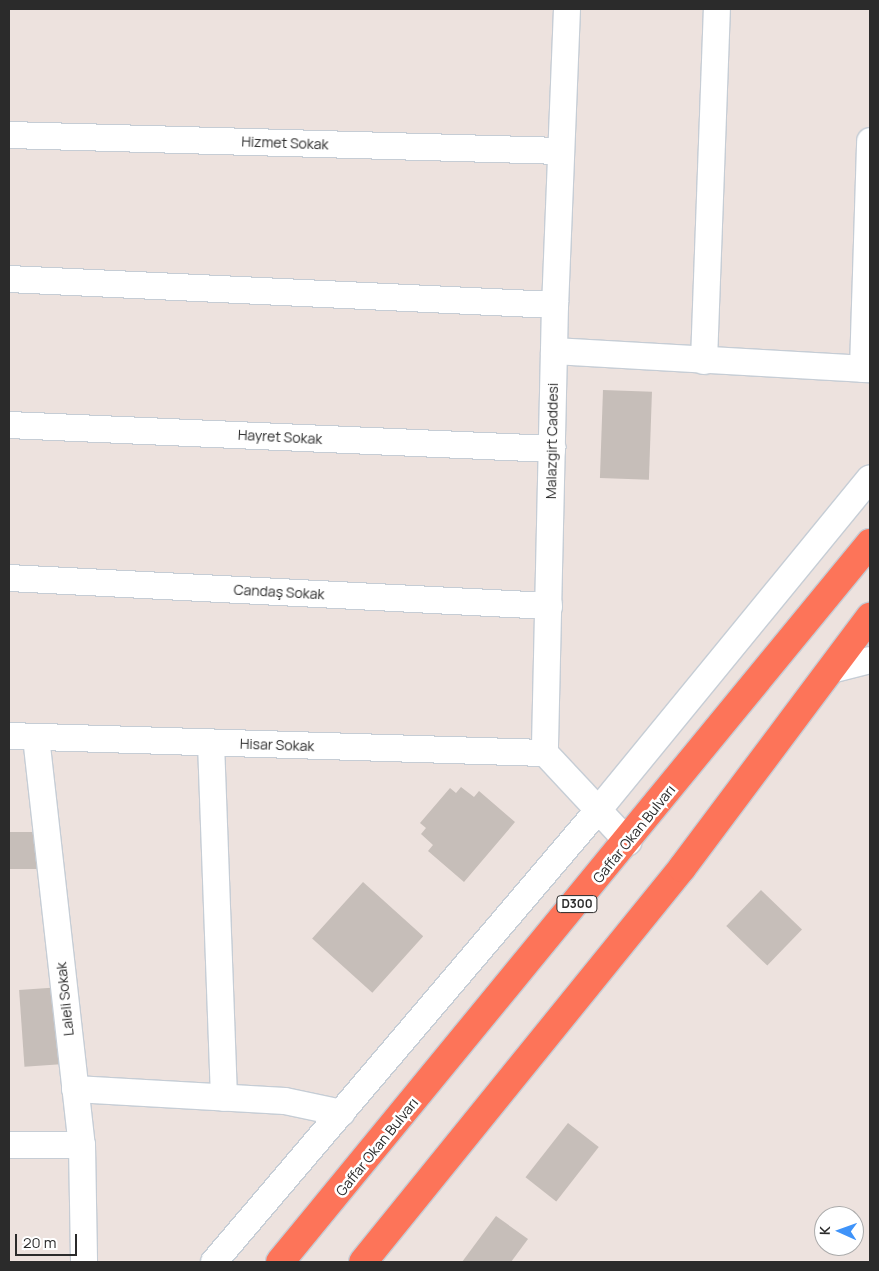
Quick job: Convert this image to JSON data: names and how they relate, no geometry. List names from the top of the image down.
{
  "streets": {
    "highway": ["Gaffar Okan Bulvarı", "D300"],
    "street": [
      "Hizmet Sokak",
      "Hayret Sokak",
      "Malazgirt Caddesi",
      "Candaş Sokak",
      "Hisar Sokak",
      "Laleli Sokak"
    ]
  },
  "crossings": [
    ["Hizmet Sokak", "Malazgirt Caddesi"],
    ["Hayret Sokak", "Malazgirt Caddesi"],
    ["Malazgirt Caddesi", "Candaş Sokak"],
    ["Malazgirt Caddesi", "Hisar Sokak"],
    ["Hisar Sokak", "Laleli Sokak"]
  ],
  "scale_bar": "20 m",
  "north": "left"
}
